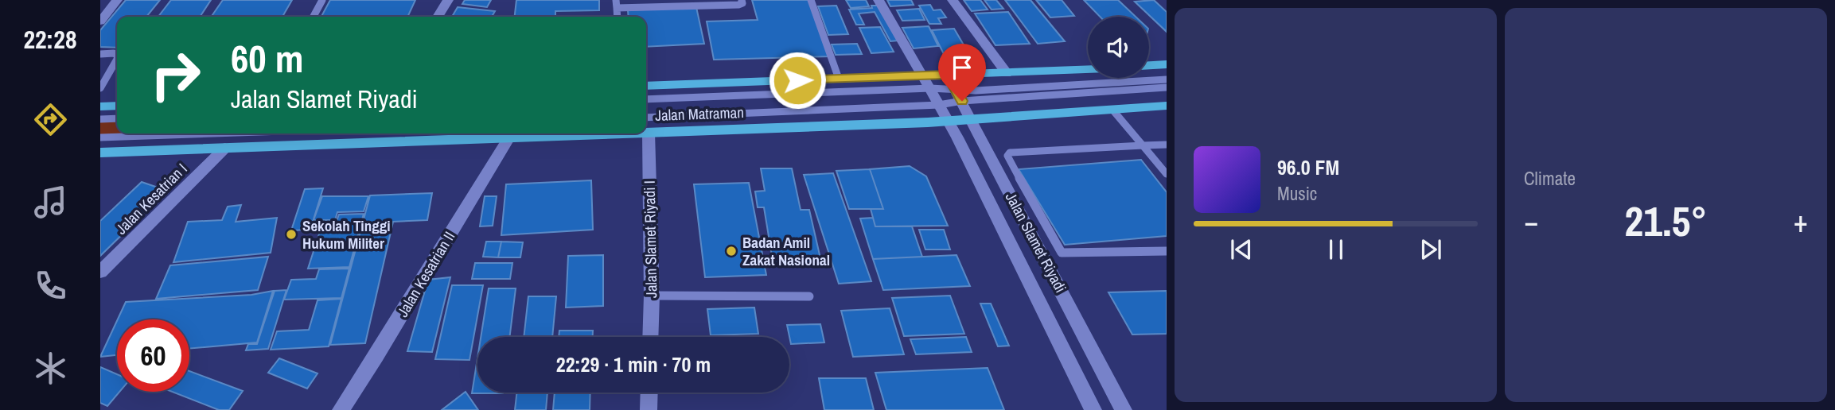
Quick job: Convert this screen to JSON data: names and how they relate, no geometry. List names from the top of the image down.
{
  "streets": {
    "main road": ["Jalan Matraman"],
    "street": [
      "Jalan Kesatrian I",
      "Jalan Slamet Riyadi I",
      "Jalan Slamet Riyadi",
      "Jalan Kesatrian II"
    ]
  },
  "crossings": [
    ["Jalan Matraman", "Jalan Kesatrian I"],
    ["Jalan Matraman", "Jalan Slamet Riyadi I"],
    ["Jalan Matraman", "Jalan Slamet Riyadi"],
    ["Jalan Matraman", "Jalan Kesatrian II"]
  ],
  "places": ["Sekolah Tinggi Hukum Militer", "Badan Amil Zakat Nasional"],
  "page": {
    "tabs": "22:28",
    "tile": "Climate",
    "turn": ["60 m", "Jalan Slamet Riyadi"],
    "song": ["96.0 FM", "Music"],
    "heat": ["−", "21.5°", "+"],
    "limit": "60",
    "trip": "22:29 · 1 min · 70 m"
  }
}
